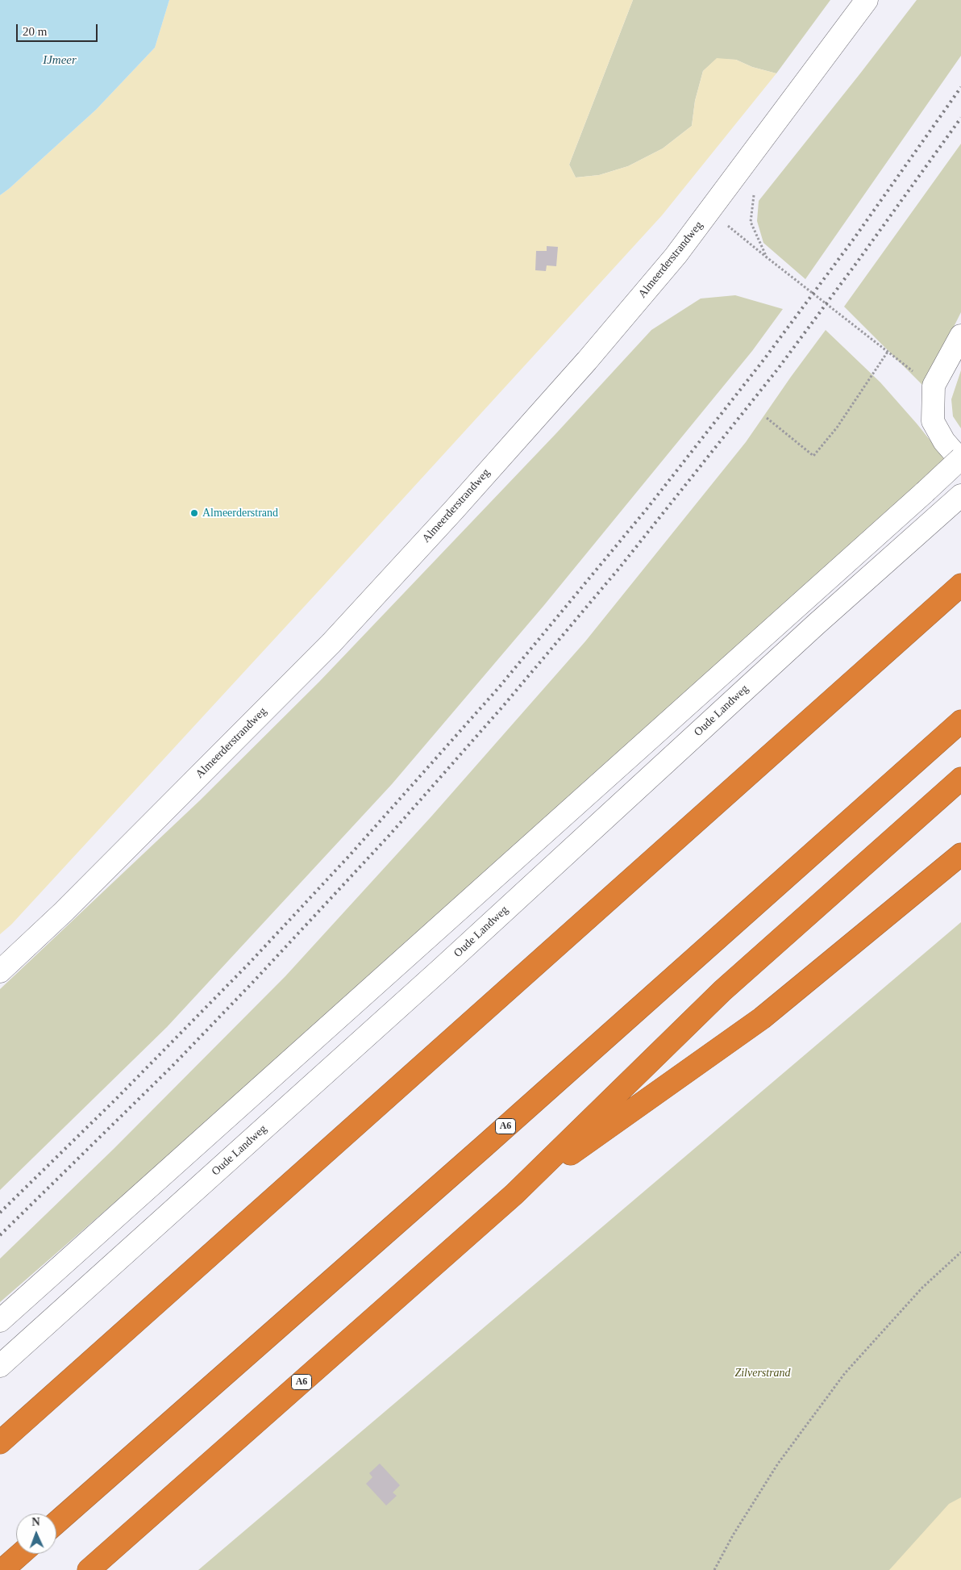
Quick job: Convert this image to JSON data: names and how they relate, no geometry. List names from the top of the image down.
{
  "streets": {
    "highway": ["A6"],
    "street": ["Almeerderstrandweg", "Oude Landweg"]
  },
  "water": ["IJmeer"],
  "parks": ["Zilverstrand"],
  "places": ["Almeerderstrand"],
  "scale_bar": "20 m",
  "north": "top"
}
